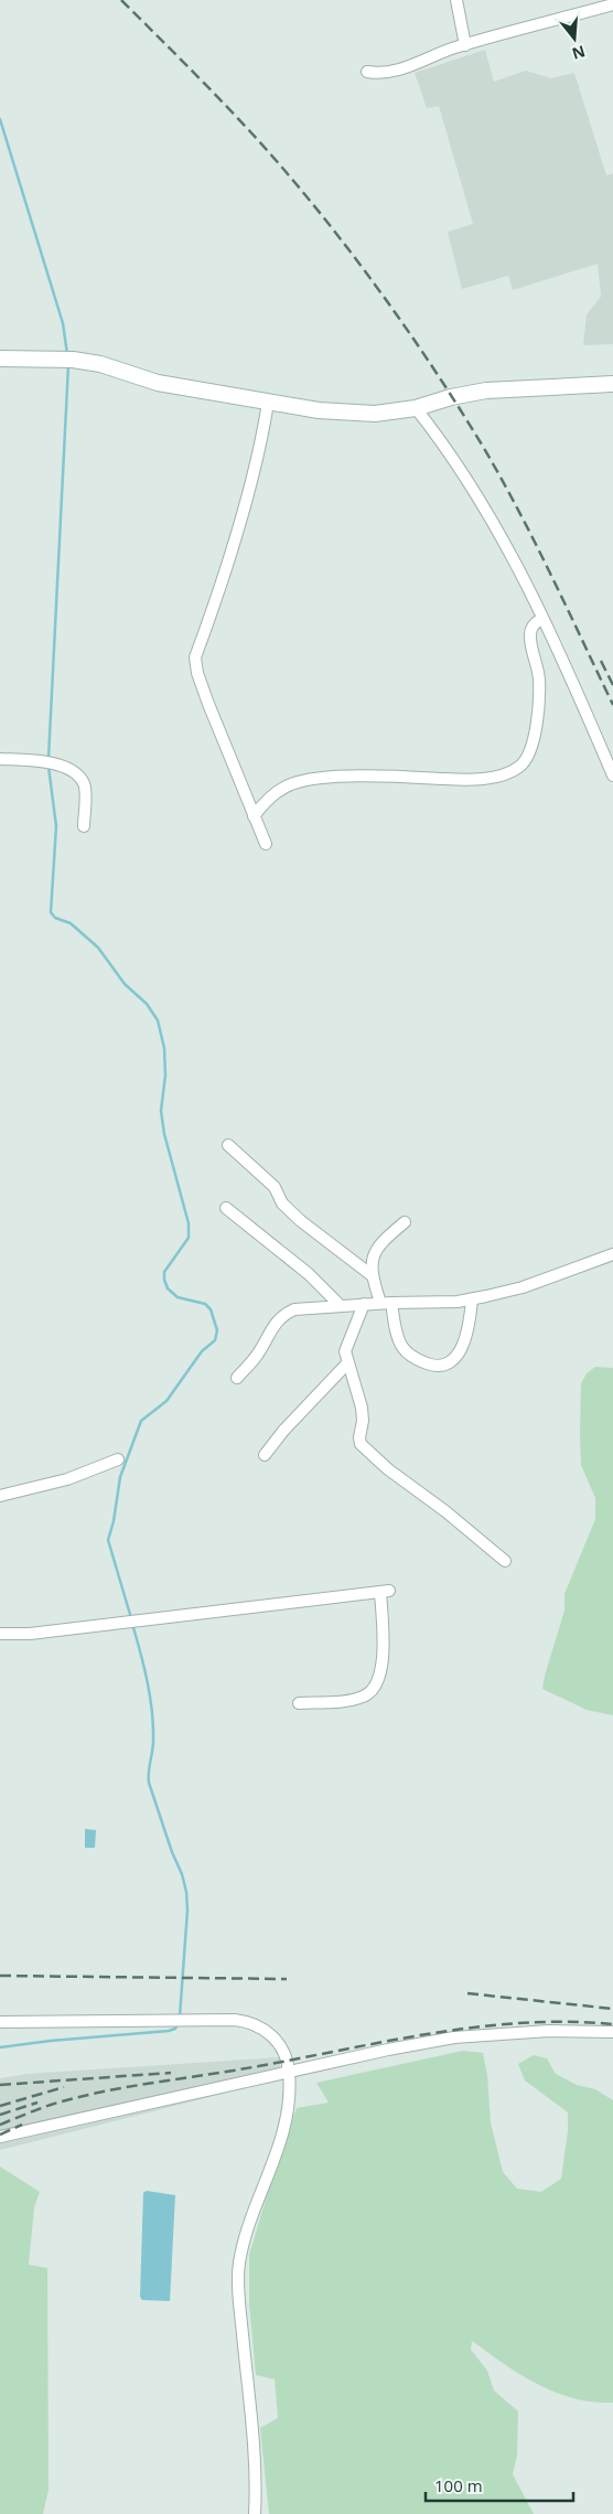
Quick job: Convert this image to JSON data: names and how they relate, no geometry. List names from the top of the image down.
{
  "scale_bar": "100 m",
  "north": "bottom"
}
